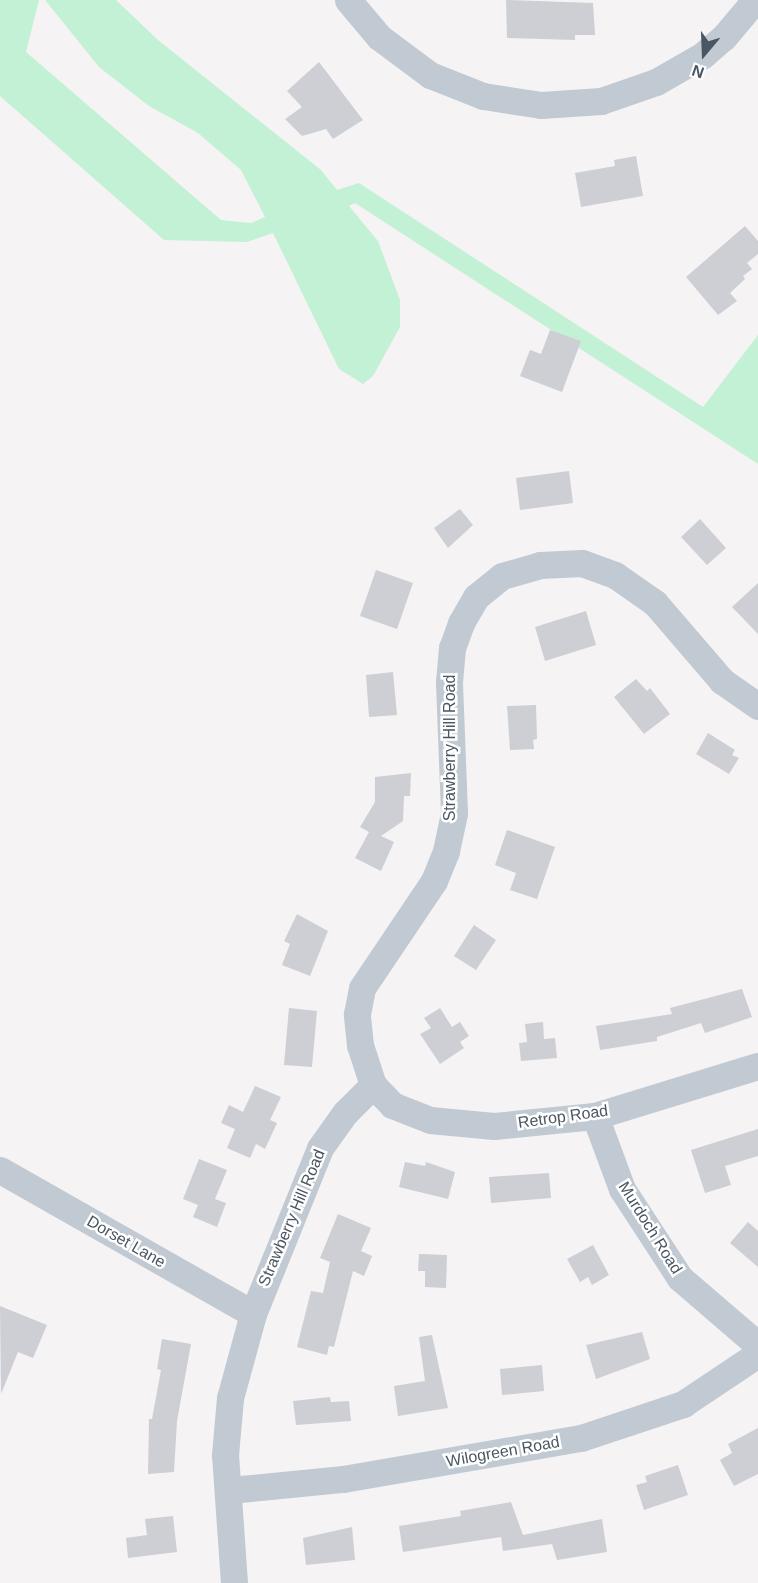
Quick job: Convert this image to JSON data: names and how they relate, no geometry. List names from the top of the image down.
{
  "streets": {
    "street": [
      "Strawberry Hill Road",
      "Retrop Road",
      "Murdoch Road",
      "Dorset Lane",
      "Wilogreen Road"
    ]
  },
  "crossings": [
    ["Strawberry Hill Road", "Retrop Road"],
    ["Strawberry Hill Road", "Dorset Lane"],
    ["Strawberry Hill Road", "Wilogreen Road"],
    ["Retrop Road", "Murdoch Road"]
  ],
  "north": "bottom"
}
